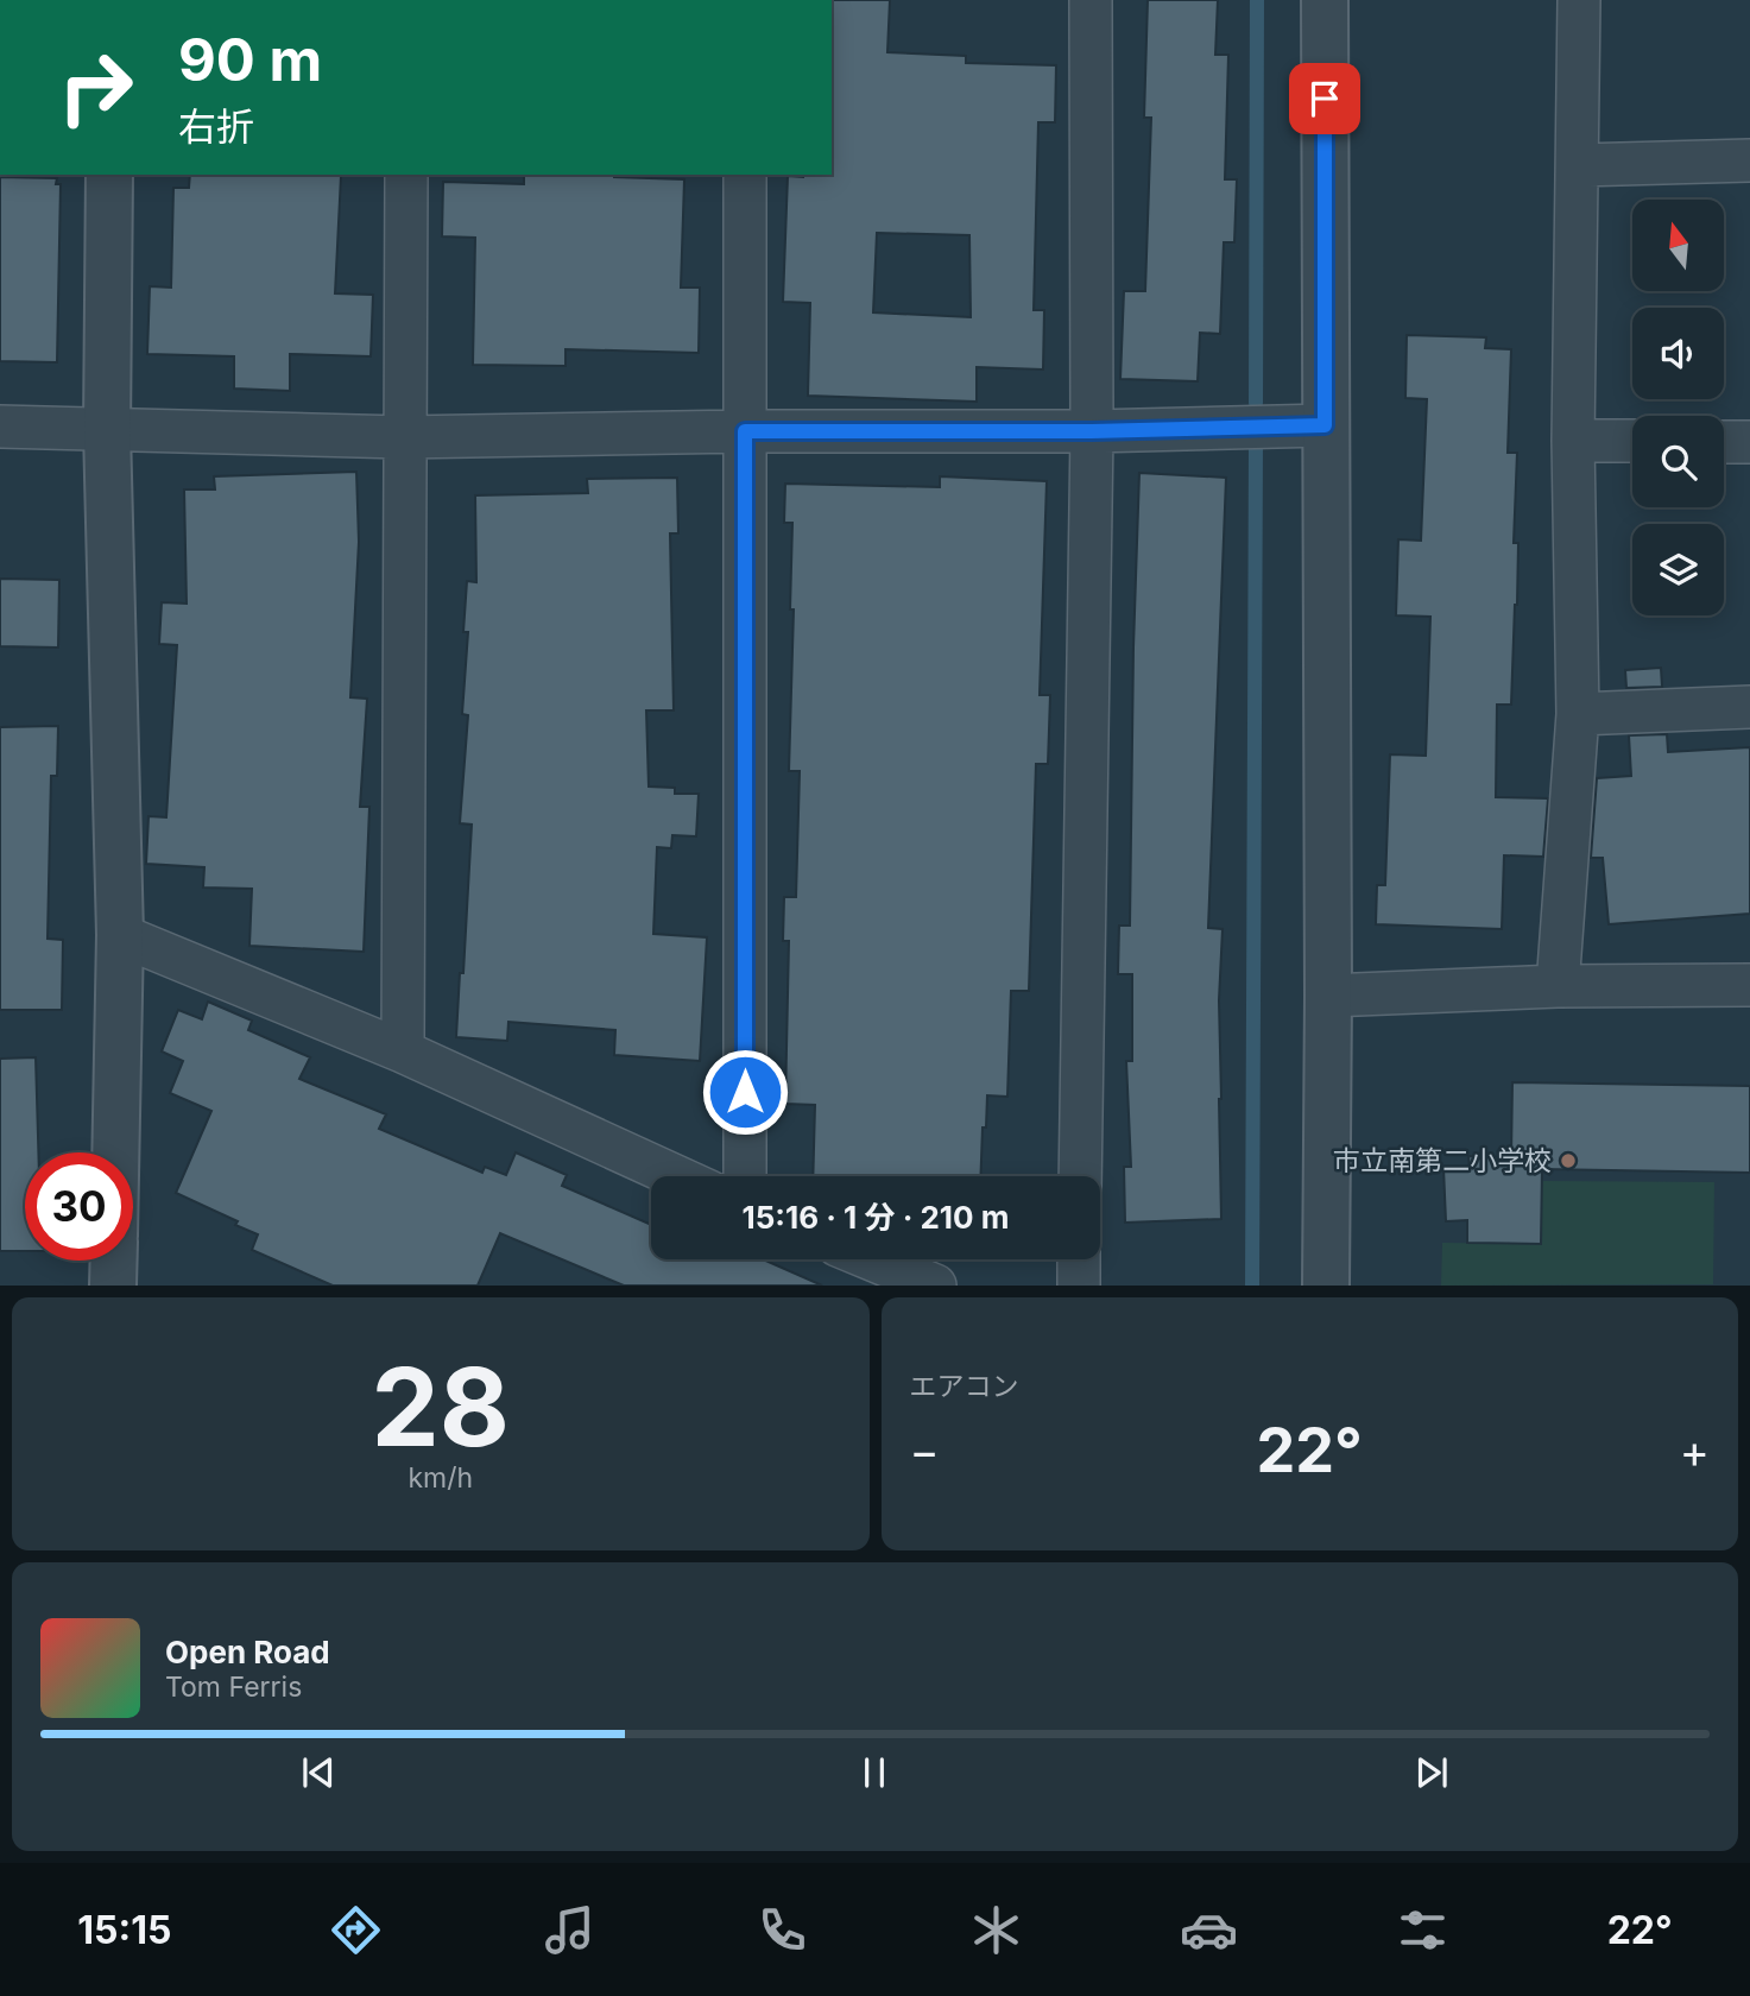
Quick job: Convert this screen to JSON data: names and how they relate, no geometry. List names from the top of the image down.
{
  "places": ["市立南第二小学校"],
  "north": "top",
  "page": {
    "turn": ["90 m", "右折"],
    "limit": "30",
    "trip": "15:16 · 1 分 · 210 m",
    "tile": [
      ["28", "km/h"],
      "エアコン"
    ],
    "heat": ["−", "22°", "+"],
    "song": ["Open Road", "Tom Ferris"],
    "tabs": ["15:15", "22°"]
  }
}
